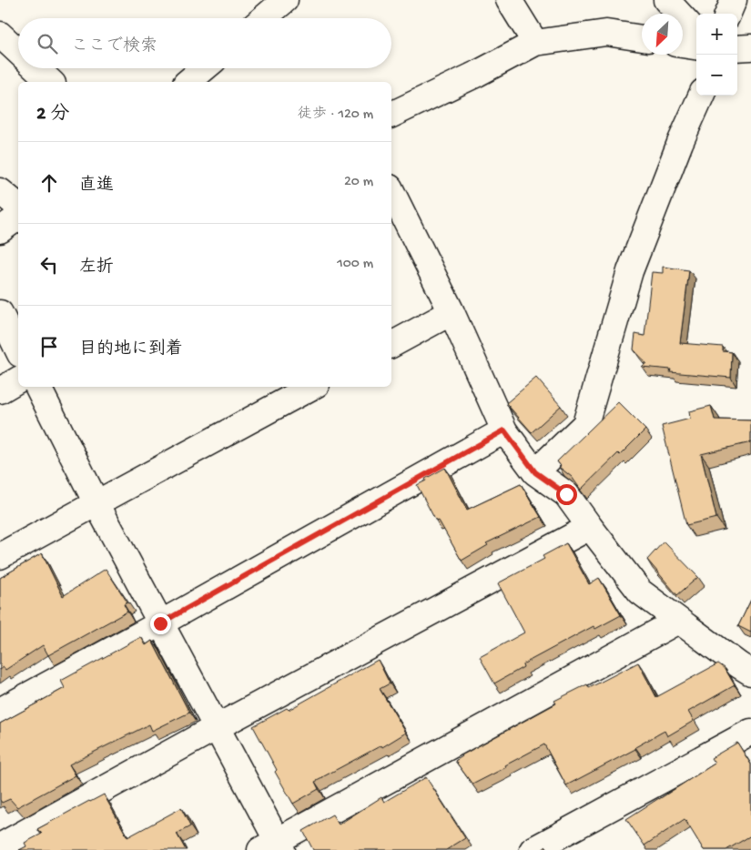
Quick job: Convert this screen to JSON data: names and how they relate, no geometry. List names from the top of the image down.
{
  "north": "bottom left",
  "page": {
    "map_buttons": ["+", "−"],
    "search": "ここで検索",
    "heading": ["2 分", "徒歩 · 120 m"],
    "list": [
      ["直進", "20 m"],
      ["左折", "100 m"],
      "目的地に到着"
    ]
  }
}
